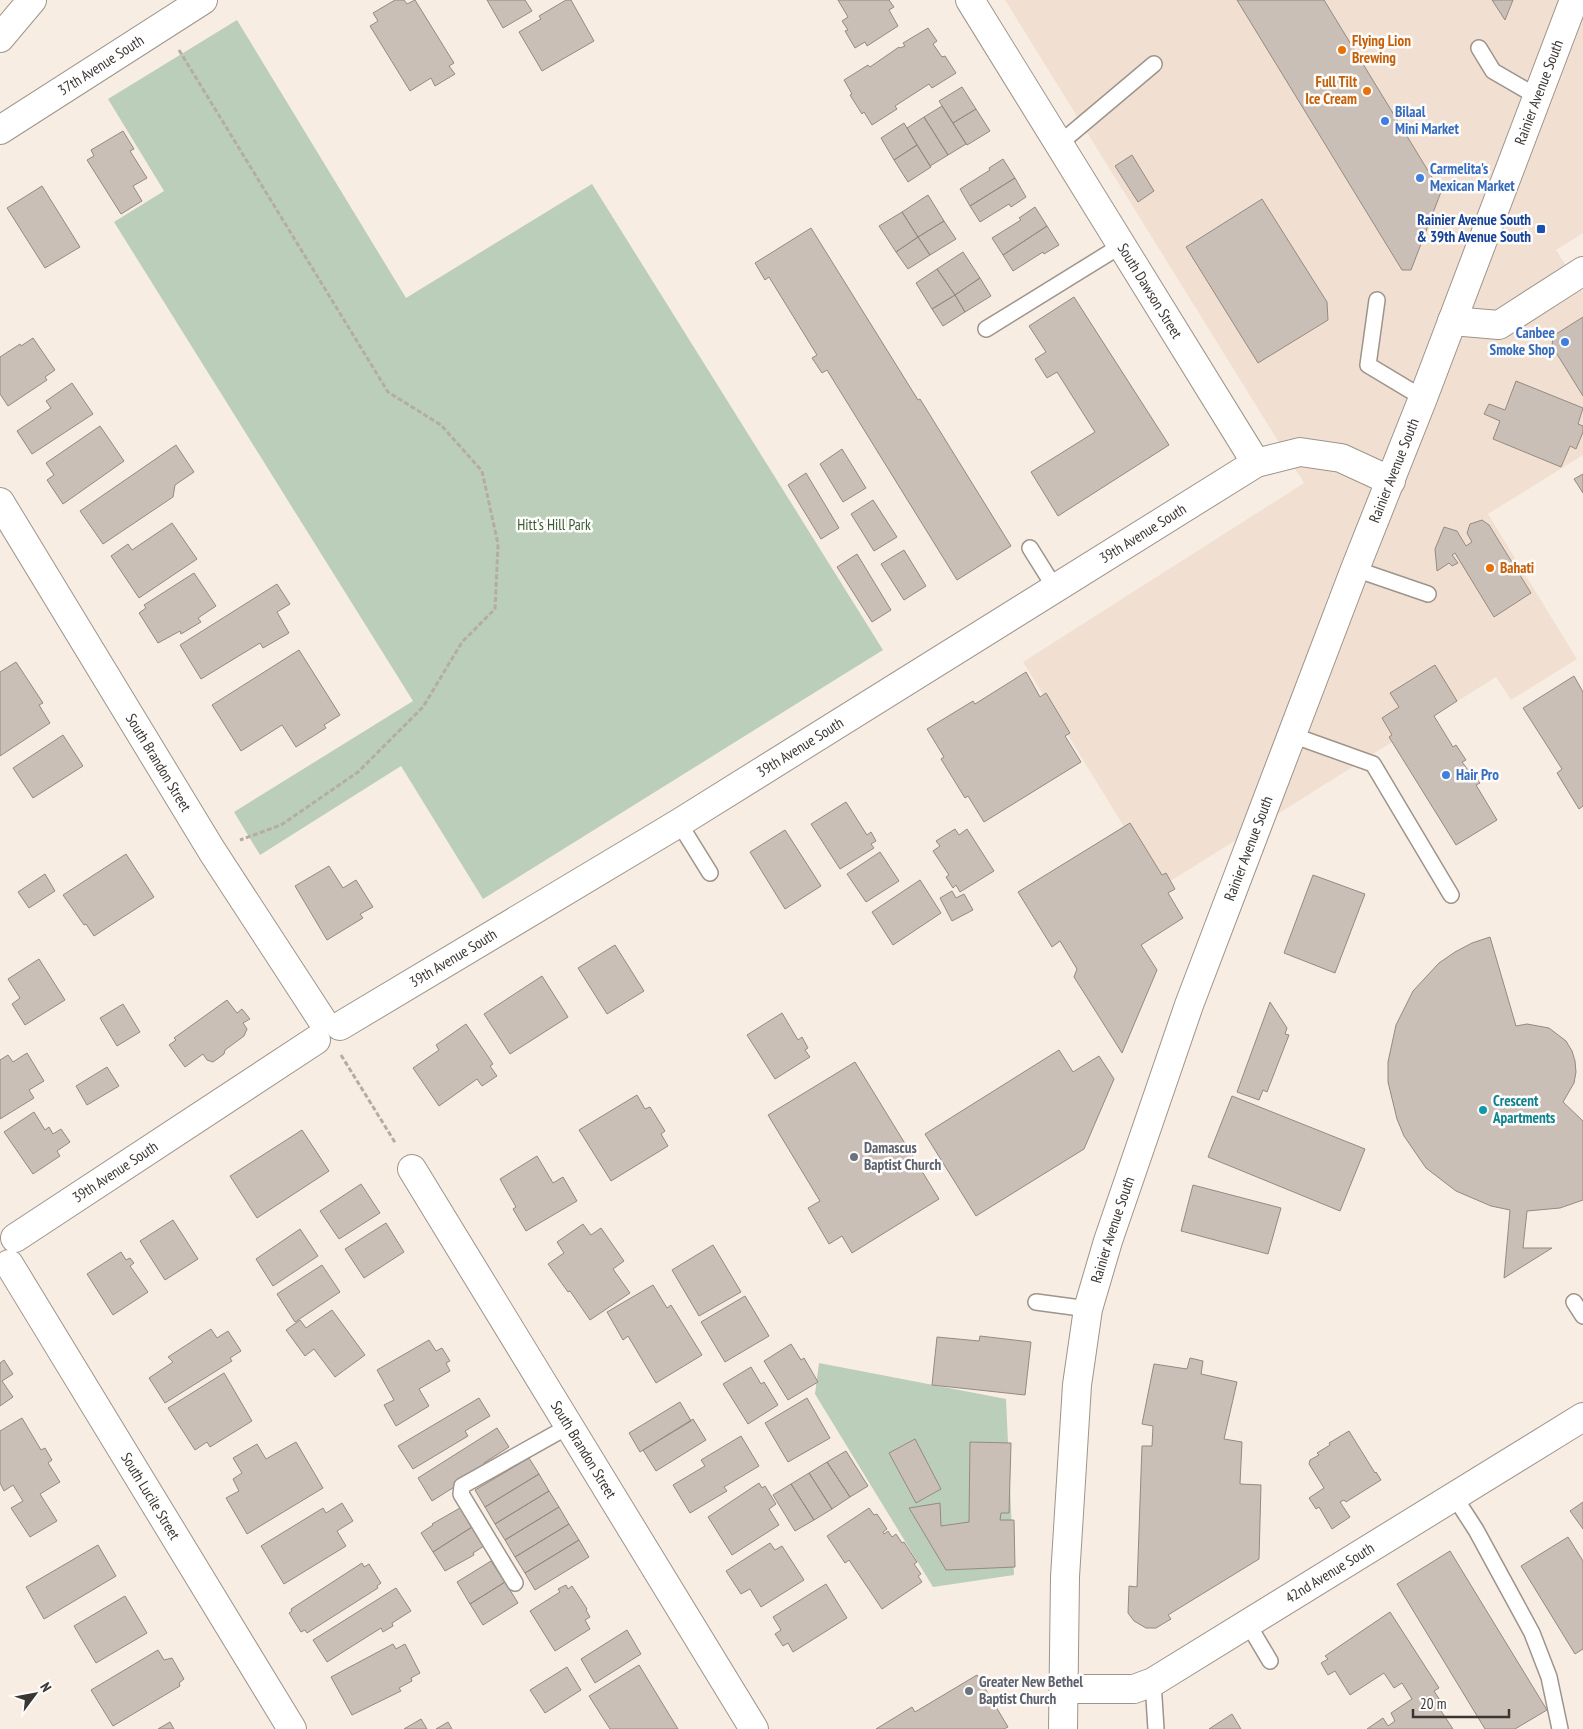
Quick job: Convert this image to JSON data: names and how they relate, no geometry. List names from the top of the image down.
{
  "streets": {
    "street": [
      "37th Avenue South",
      "Rainier Avenue South",
      "South Dawson Street",
      "39th Avenue South",
      "South Brandon Street",
      "South Lucile Street",
      "42nd Avenue South"
    ]
  },
  "crossings": [
    ["Rainier Avenue South", "42nd Avenue South"],
    ["South Dawson Street", "39th Avenue South"],
    ["39th Avenue South", "South Brandon Street"],
    ["39th Avenue South", "South Lucile Street"]
  ],
  "parks": ["Hitt's Hill Park"],
  "places": {
    "other": [
      "Flying Lion Brewing",
      "Full Tilt Ice Cream",
      "Bilaal Mini Market",
      "Carmelita's Mexican Market",
      "Canbee Smoke Shop",
      "Bahati",
      "Hair Pro",
      "Crescent Apartments",
      "Damascus Baptist Church",
      "Greater New Bethel Baptist Church"
    ],
    "transit": ["Rainier Avenue South & 39th Avenue South"]
  },
  "scale_bar": "20 m",
  "north": "top right"
}
